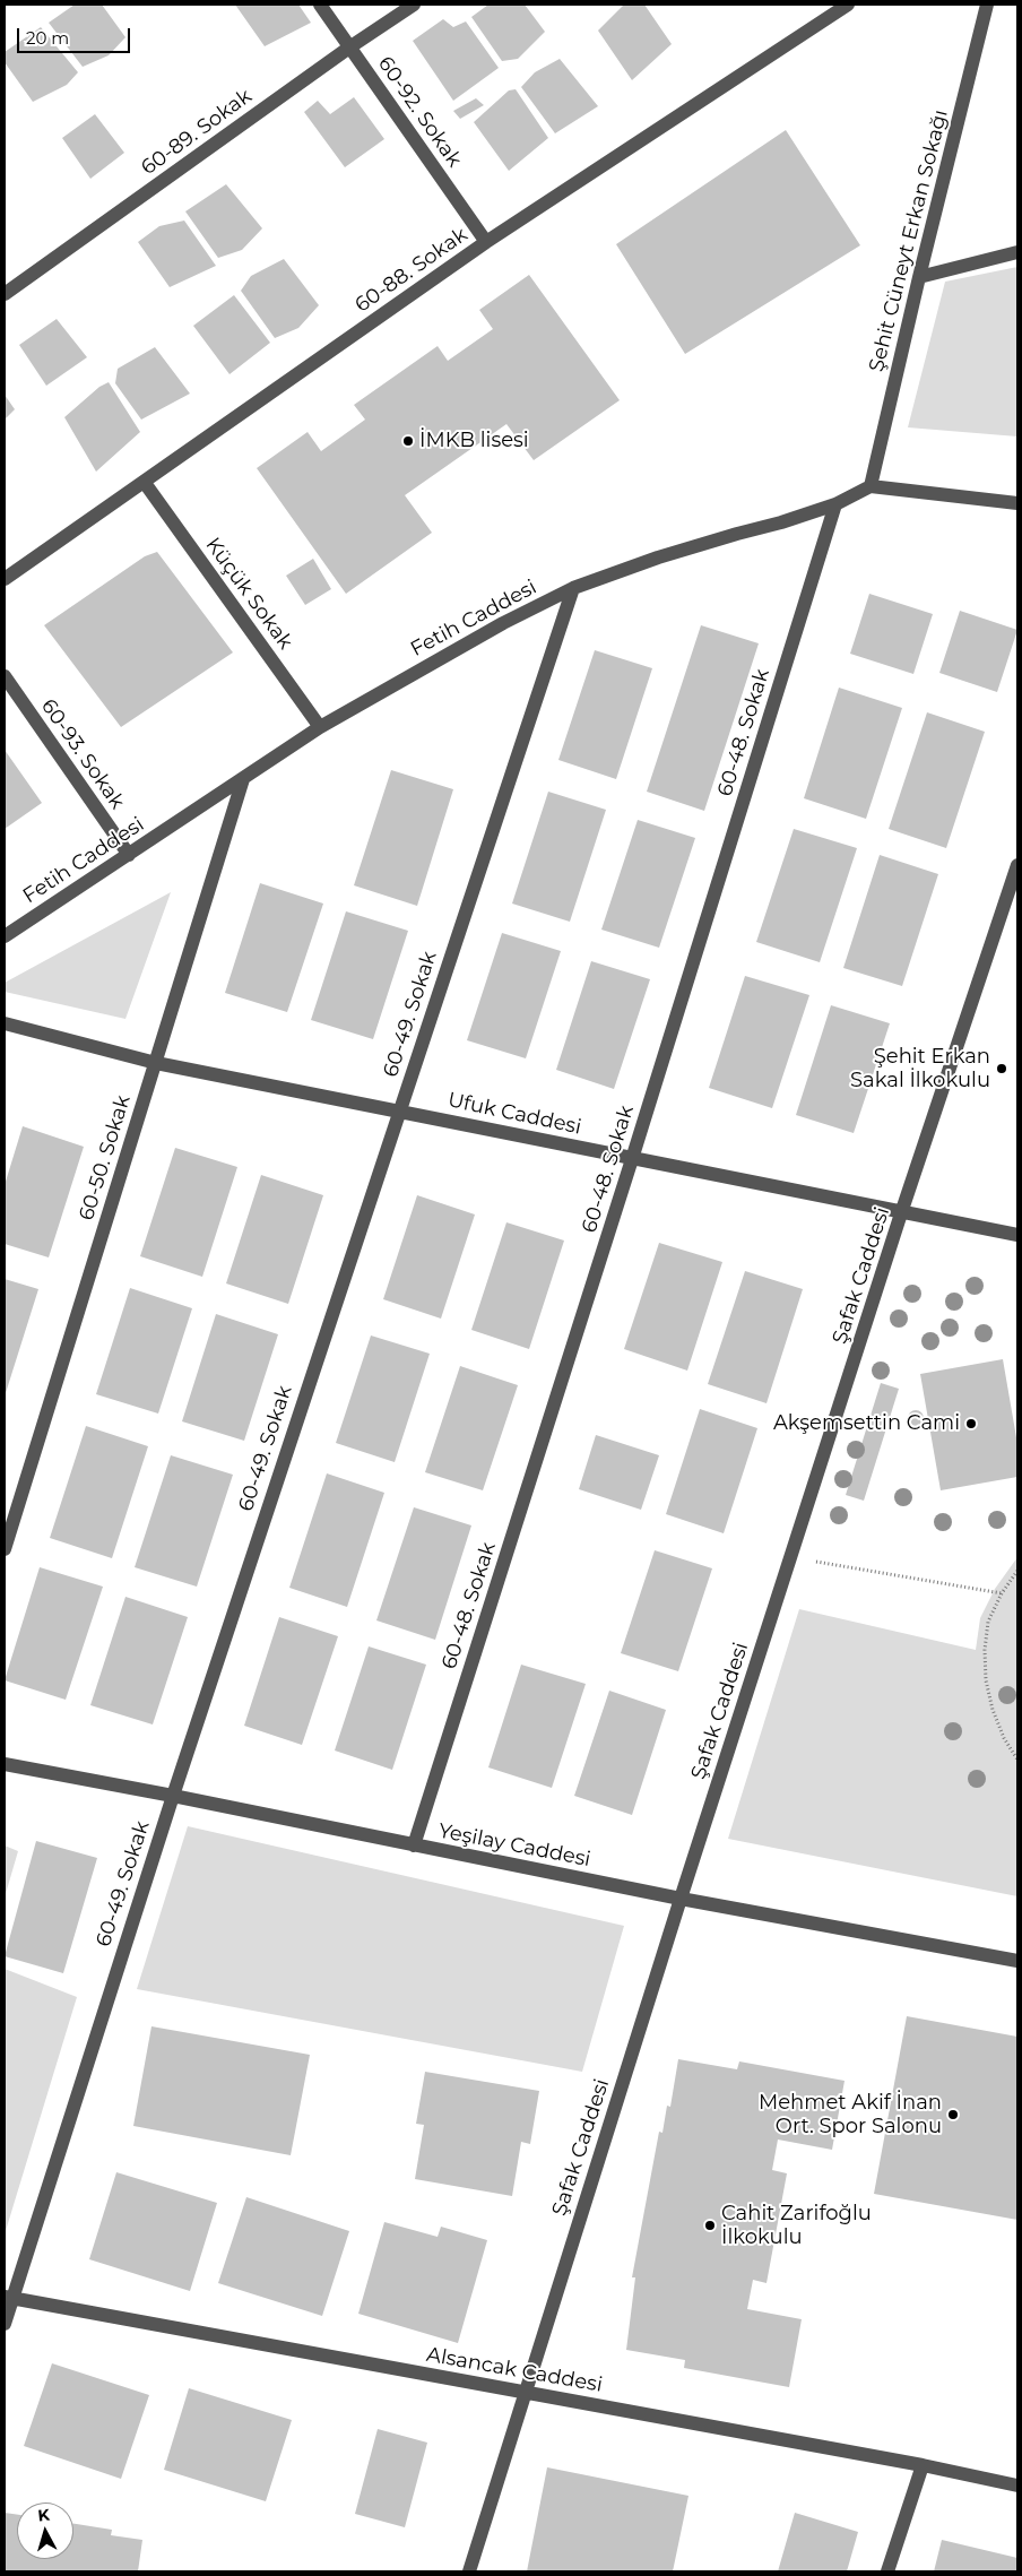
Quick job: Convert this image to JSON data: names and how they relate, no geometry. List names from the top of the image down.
{
  "streets": {
    "street": [
      "60-92. Sokak",
      "60-89. Sokak",
      "Şehit Cüneyt Erkan Sokağı",
      "60-88. Sokak",
      "Küçük Sokak",
      "Fetih Caddesi",
      "60-48. Sokak",
      "60-93. Sokak",
      "60-49. Sokak",
      "Ufuk Caddesi",
      "60-50. Sokak",
      "Şafak Caddesi",
      "Yeşilay Caddesi",
      "Alsancak Caddesi"
    ]
  },
  "crossings": [
    ["60-92. Sokak", "60-89. Sokak"],
    ["60-92. Sokak", "60-88. Sokak"],
    ["Şehit Cüneyt Erkan Sokağı", "Fetih Caddesi"],
    ["60-88. Sokak", "Küçük Sokak"],
    ["Küçük Sokak", "Fetih Caddesi"],
    ["Fetih Caddesi", "60-48. Sokak"],
    ["Fetih Caddesi", "60-93. Sokak"],
    ["Fetih Caddesi", "60-49. Sokak"],
    ["Fetih Caddesi", "60-50. Sokak"],
    ["60-48. Sokak", "Ufuk Caddesi"],
    ["60-48. Sokak", "Yeşilay Caddesi"],
    ["60-49. Sokak", "Ufuk Caddesi"],
    ["60-49. Sokak", "Yeşilay Caddesi"],
    ["60-49. Sokak", "Alsancak Caddesi"],
    ["Ufuk Caddesi", "60-50. Sokak"],
    ["Ufuk Caddesi", "Şafak Caddesi"],
    ["Şafak Caddesi", "Yeşilay Caddesi"],
    ["Şafak Caddesi", "Alsancak Caddesi"]
  ],
  "places": [
    "İMKB lisesi",
    "Şehit Erkan Sakal İlkokulu",
    "Akşemsettin Cami",
    "Mehmet Akif İnan Ort. Spor Salonu",
    "Cahit Zarifoğlu İlkokulu"
  ],
  "scale_bar": "20 m",
  "north": "top"
}
